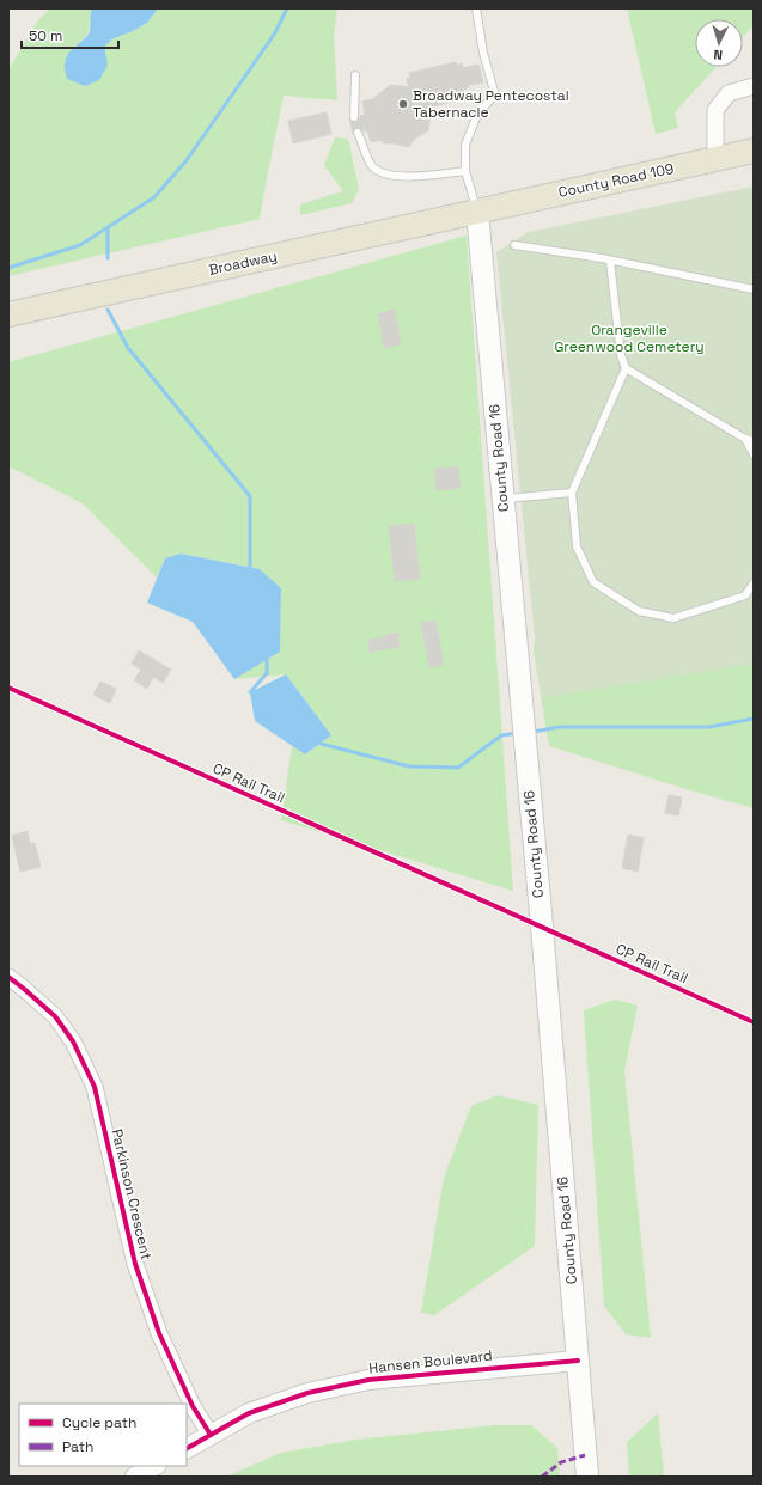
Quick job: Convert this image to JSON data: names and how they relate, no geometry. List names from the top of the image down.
{
  "streets": {
    "main road": ["County Road 109", "Broadway", "County Road 16"],
    "street": ["Parkinson Crescent", "Hansen Boulevard"],
    "cycle path": ["CP Rail Trail"]
  },
  "crossings": [
    ["County Road 109", "Broadway"],
    ["County Road 109", "County Road 16"],
    ["Broadway", "County Road 16"],
    ["County Road 16", "Hansen Boulevard"],
    ["Parkinson Crescent", "Hansen Boulevard"]
  ],
  "parks": ["Orangeville Greenwood Cemetery"],
  "places": ["Broadway Pentecostal Tabernacle"],
  "legend": ["Cycle path", "Path"],
  "scale_bar": "50 m",
  "north": "bottom"
}
